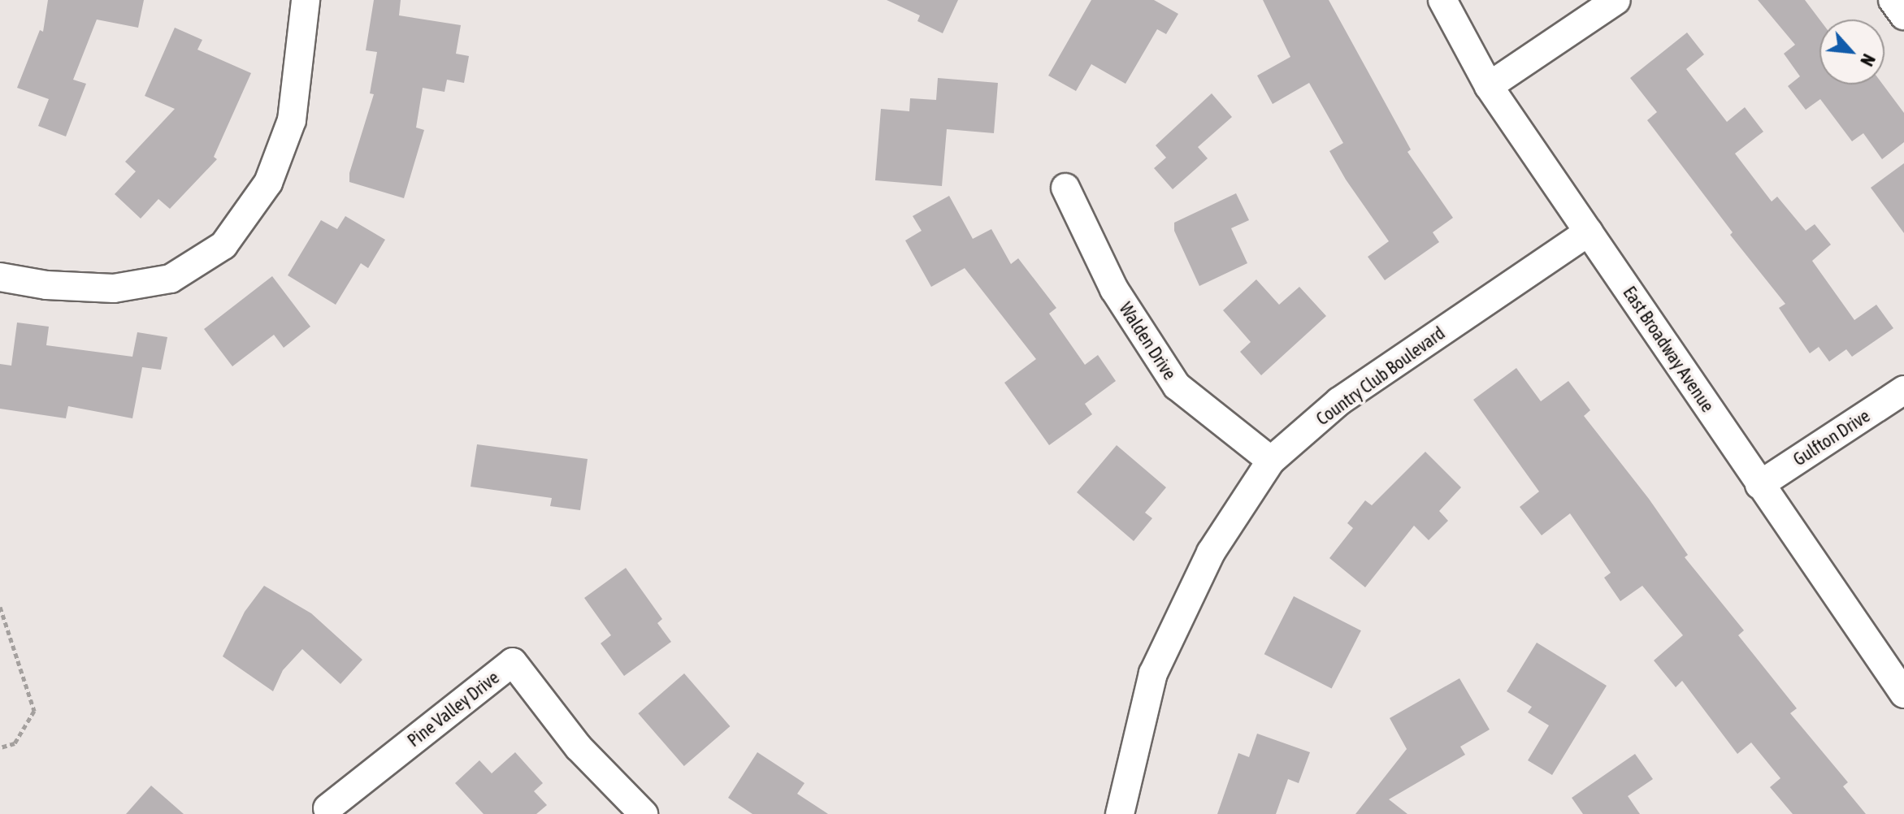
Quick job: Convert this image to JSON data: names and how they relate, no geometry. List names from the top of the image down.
{
  "streets": {
    "street": [
      "Walden Drive",
      "East Broadway Avenue",
      "Country Club Boulevard",
      "Gulfton Drive",
      "Pine Valley Drive"
    ]
  },
  "crossings": [
    ["Walden Drive", "Country Club Boulevard"],
    ["East Broadway Avenue", "Country Club Boulevard"],
    ["East Broadway Avenue", "Gulfton Drive"]
  ],
  "north": "bottom right"
}
